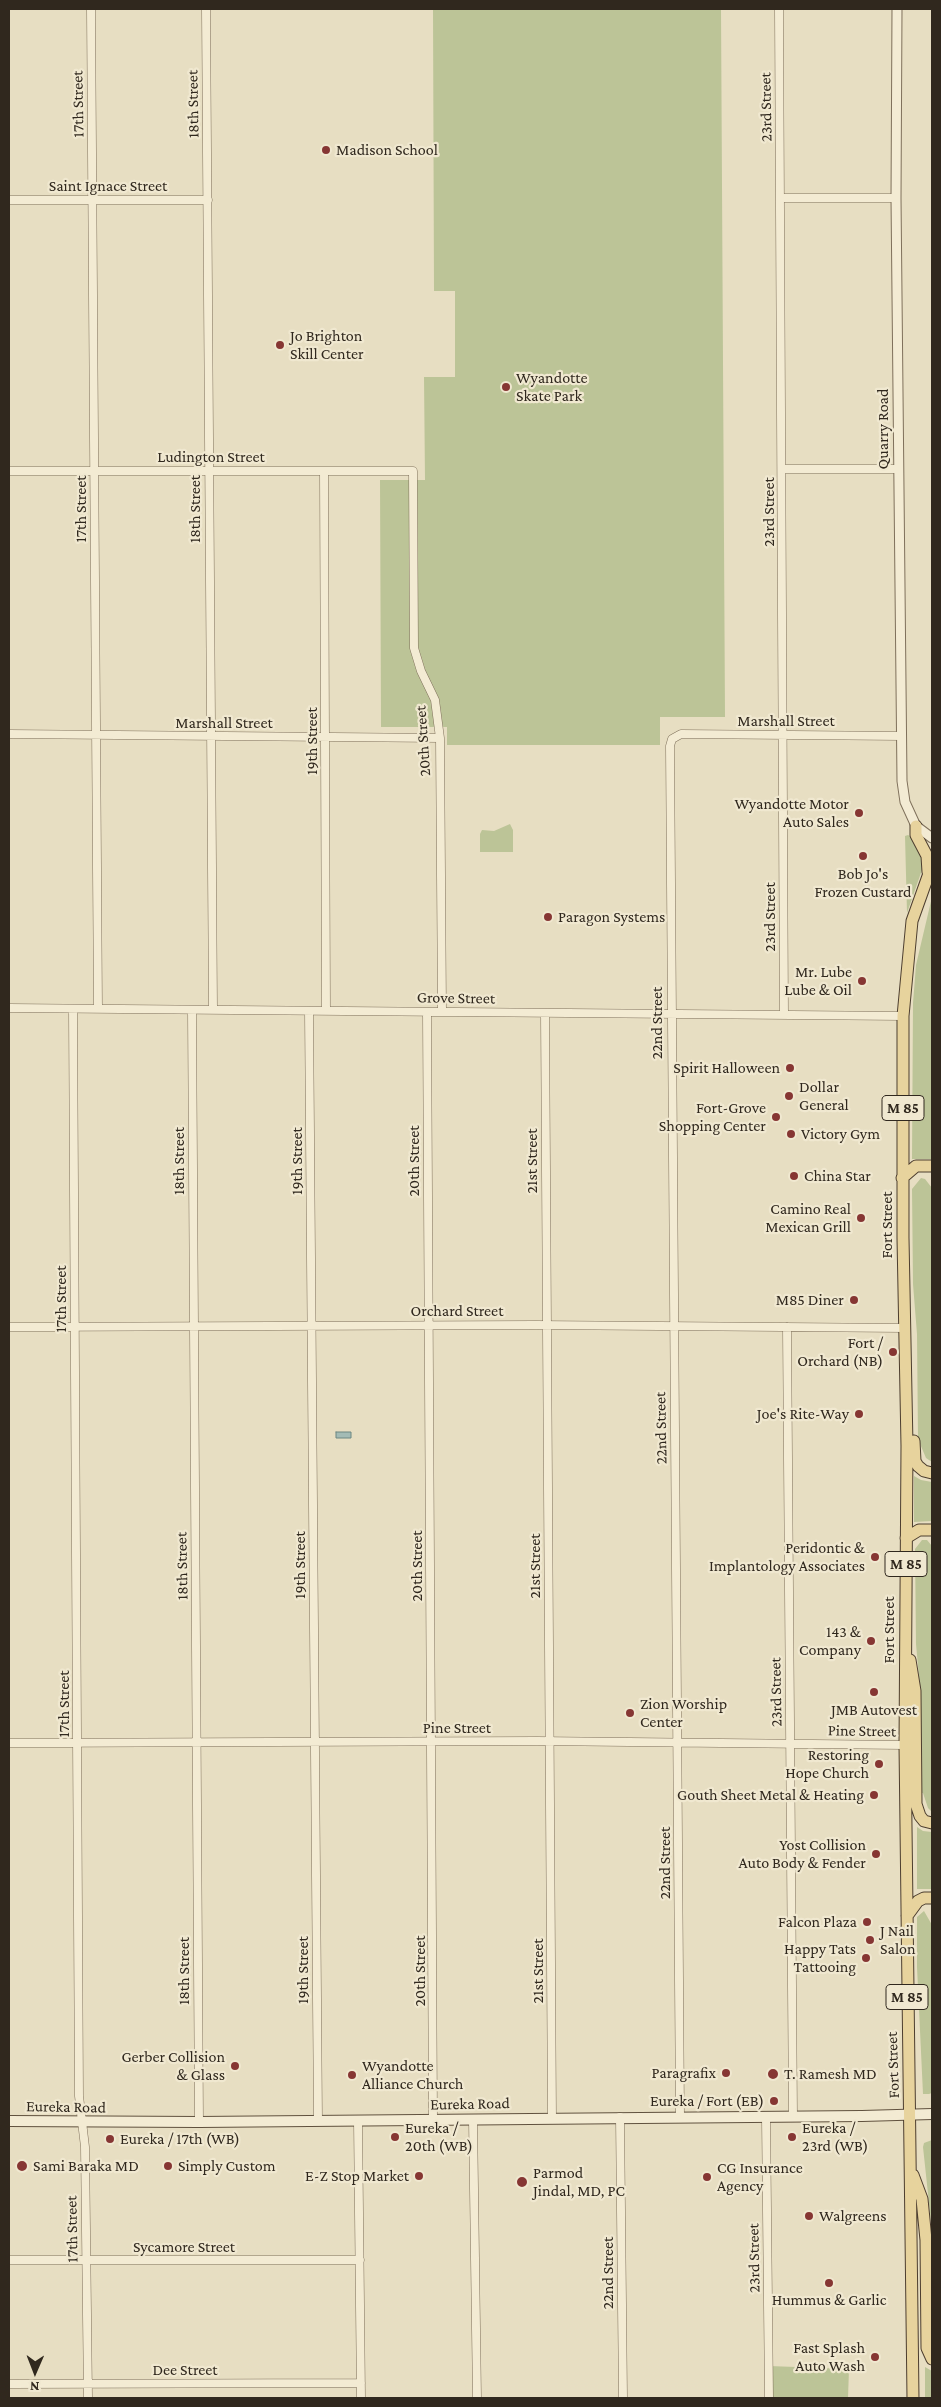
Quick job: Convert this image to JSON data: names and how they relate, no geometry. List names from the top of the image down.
{
  "streets": {
    "main road": ["M 85", "Fort Street", "Eureka Road"],
    "street": [
      "17th Street",
      "18th Street",
      "23rd Street",
      "Saint Ignace Street",
      "Quarry Road",
      "Ludington Street",
      "Marshall Street",
      "19th Street",
      "20th Street",
      "Grove Street",
      "22nd Street",
      "21st Street",
      "Orchard Street",
      "Pine Street",
      "Sycamore Street",
      "Dee Street"
    ]
  },
  "crossings": [
    ["17th Street", "Saint Ignace Street"],
    ["17th Street", "Ludington Street"],
    ["17th Street", "Marshall Street"],
    ["17th Street", "Grove Street"],
    ["17th Street", "Orchard Street"],
    ["17th Street", "Pine Street"],
    ["17th Street", "Eureka Road"],
    ["17th Street", "Sycamore Street"],
    ["17th Street", "Dee Street"],
    ["18th Street", "Saint Ignace Street"],
    ["18th Street", "Ludington Street"],
    ["18th Street", "Marshall Street"],
    ["18th Street", "Grove Street"],
    ["18th Street", "Orchard Street"],
    ["18th Street", "Pine Street"],
    ["18th Street", "Eureka Road"],
    ["23rd Street", "Marshall Street"],
    ["23rd Street", "Grove Street"],
    ["23rd Street", "Orchard Street"],
    ["23rd Street", "Pine Street"],
    ["23rd Street", "Eureka Road"],
    ["Quarry Road", "Marshall Street"],
    ["Ludington Street", "19th Street"],
    ["Ludington Street", "20th Street"],
    ["Marshall Street", "19th Street"],
    ["Marshall Street", "20th Street"],
    ["Marshall Street", "22nd Street"],
    ["19th Street", "Grove Street"],
    ["19th Street", "Orchard Street"],
    ["19th Street", "Pine Street"],
    ["19th Street", "Eureka Road"],
    ["20th Street", "Grove Street"],
    ["20th Street", "Orchard Street"],
    ["20th Street", "Pine Street"],
    ["20th Street", "Eureka Road"],
    ["Grove Street", "22nd Street"],
    ["Grove Street", "21st Street"],
    ["Grove Street", "Fort Street"],
    ["22nd Street", "Orchard Street"],
    ["22nd Street", "Pine Street"],
    ["22nd Street", "Eureka Road"],
    ["21st Street", "Orchard Street"],
    ["21st Street", "Pine Street"],
    ["21st Street", "Eureka Road"],
    ["Fort Street", "Orchard Street"],
    ["Fort Street", "Pine Street"],
    ["Fort Street", "Eureka Road"]
  ],
  "places": [
    "Madison School",
    "Jo Brighton Skill Center",
    "Wyandotte Skate Park",
    "Wyandotte Motor Auto Sales",
    "Bob Jo's Frozen Custard",
    "Paragon Systems",
    "Mr. Lube Lube & Oil",
    "Spirit Halloween",
    "Dollar General",
    "Fort-Grove Shopping Center",
    "Victory Gym",
    "China Star",
    "Camino Real Mexican Grill",
    "M85 Diner",
    "Fort / Orchard (NB)",
    "Joe's Rite-Way",
    "Peridontic & Implantology Associates",
    "143 & Company",
    "JMB Autovest",
    "Zion Worship Center",
    "Restoring Hope Church",
    "Gouth Sheet Metal & Heating",
    "Yost Collision Auto Body & Fender",
    "Falcon Plaza",
    "J Nail Salon",
    "Happy Tats Tattooing",
    "Gerber Collision & Glass",
    "Paragrafix",
    "T. Ramesh MD",
    "Wyandotte Alliance Church",
    "Eureka / Fort (EB)",
    "Eureka / 20th (WB)",
    "Eureka / 23rd (WB)",
    "Eureka / 17th (WB)",
    "Sami Baraka MD",
    "Simply Custom",
    "E-Z Stop Market",
    "CG Insurance Agency",
    "Parmod Jindal, MD, PC",
    "Walgreens",
    "Hummus & Garlic",
    "Fast Splash Auto Wash"
  ],
  "north": "bottom"
}
